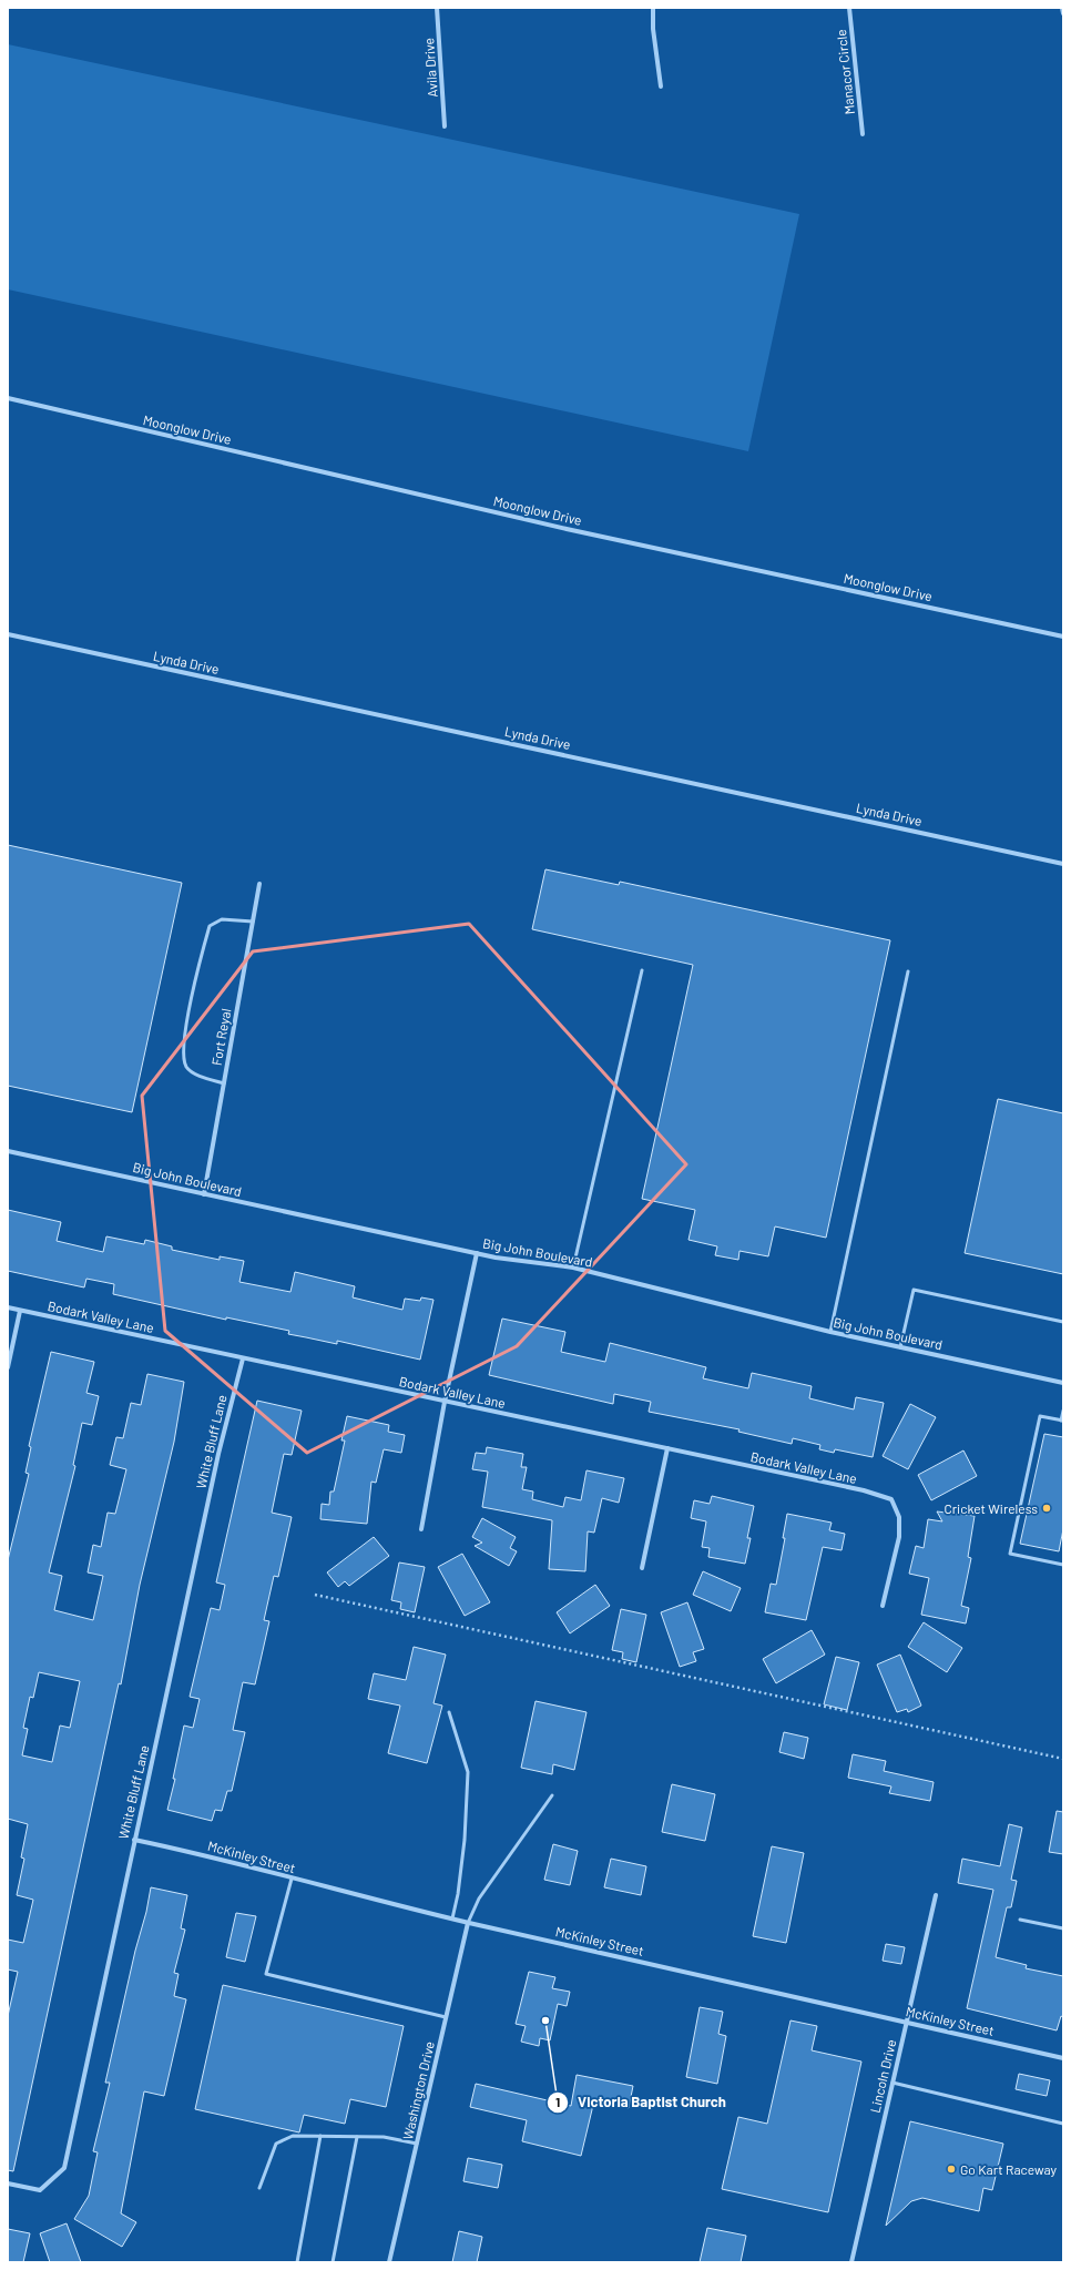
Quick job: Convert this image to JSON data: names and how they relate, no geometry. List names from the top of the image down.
{
  "streets": {
    "street": [
      "Avila Drive",
      "Manacor Circle",
      "Moonglow Drive",
      "Lynda Drive",
      "Fort Reyal",
      "Big John Boulevard",
      "Bodark Valley Lane",
      "White Bluff Lane",
      "McKinley Street",
      "Lincoln Drive",
      "Washington Drive"
    ]
  },
  "crossings": [
    ["Fort Reyal", "Big John Boulevard"],
    ["Bodark Valley Lane", "White Bluff Lane"],
    ["White Bluff Lane", "McKinley Street"],
    ["McKinley Street", "Lincoln Drive"],
    ["McKinley Street", "Washington Drive"]
  ],
  "places": ["Cricket Wireless", "Victoria Baptist Church", "Go Kart Raceway"]
}
